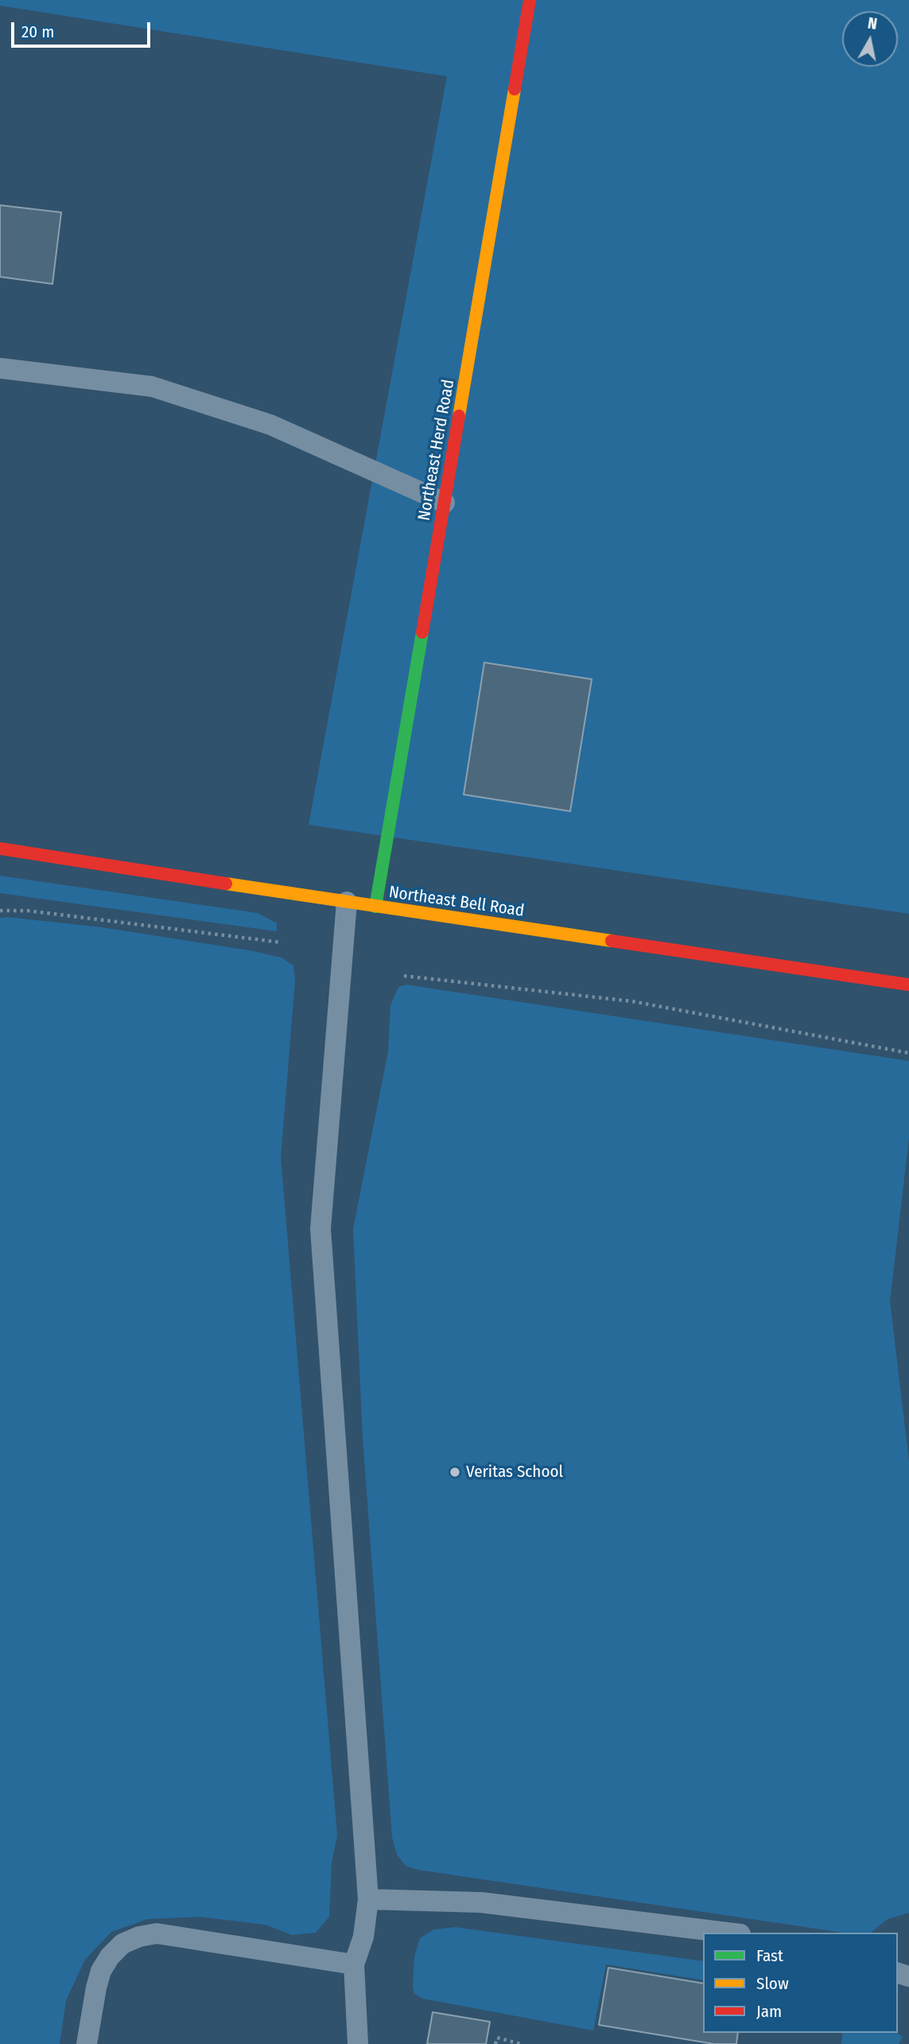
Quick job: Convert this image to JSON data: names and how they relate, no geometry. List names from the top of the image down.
{
  "streets": {
    "street": ["Northeast Herd Road", "Northeast Bell Road"]
  },
  "crossings": [
    ["Northeast Herd Road", "Northeast Bell Road"]
  ],
  "places": ["Veritas School"],
  "legend": ["Fast", "Slow", "Jam"],
  "scale_bar": "20 m",
  "north": "top"
}
